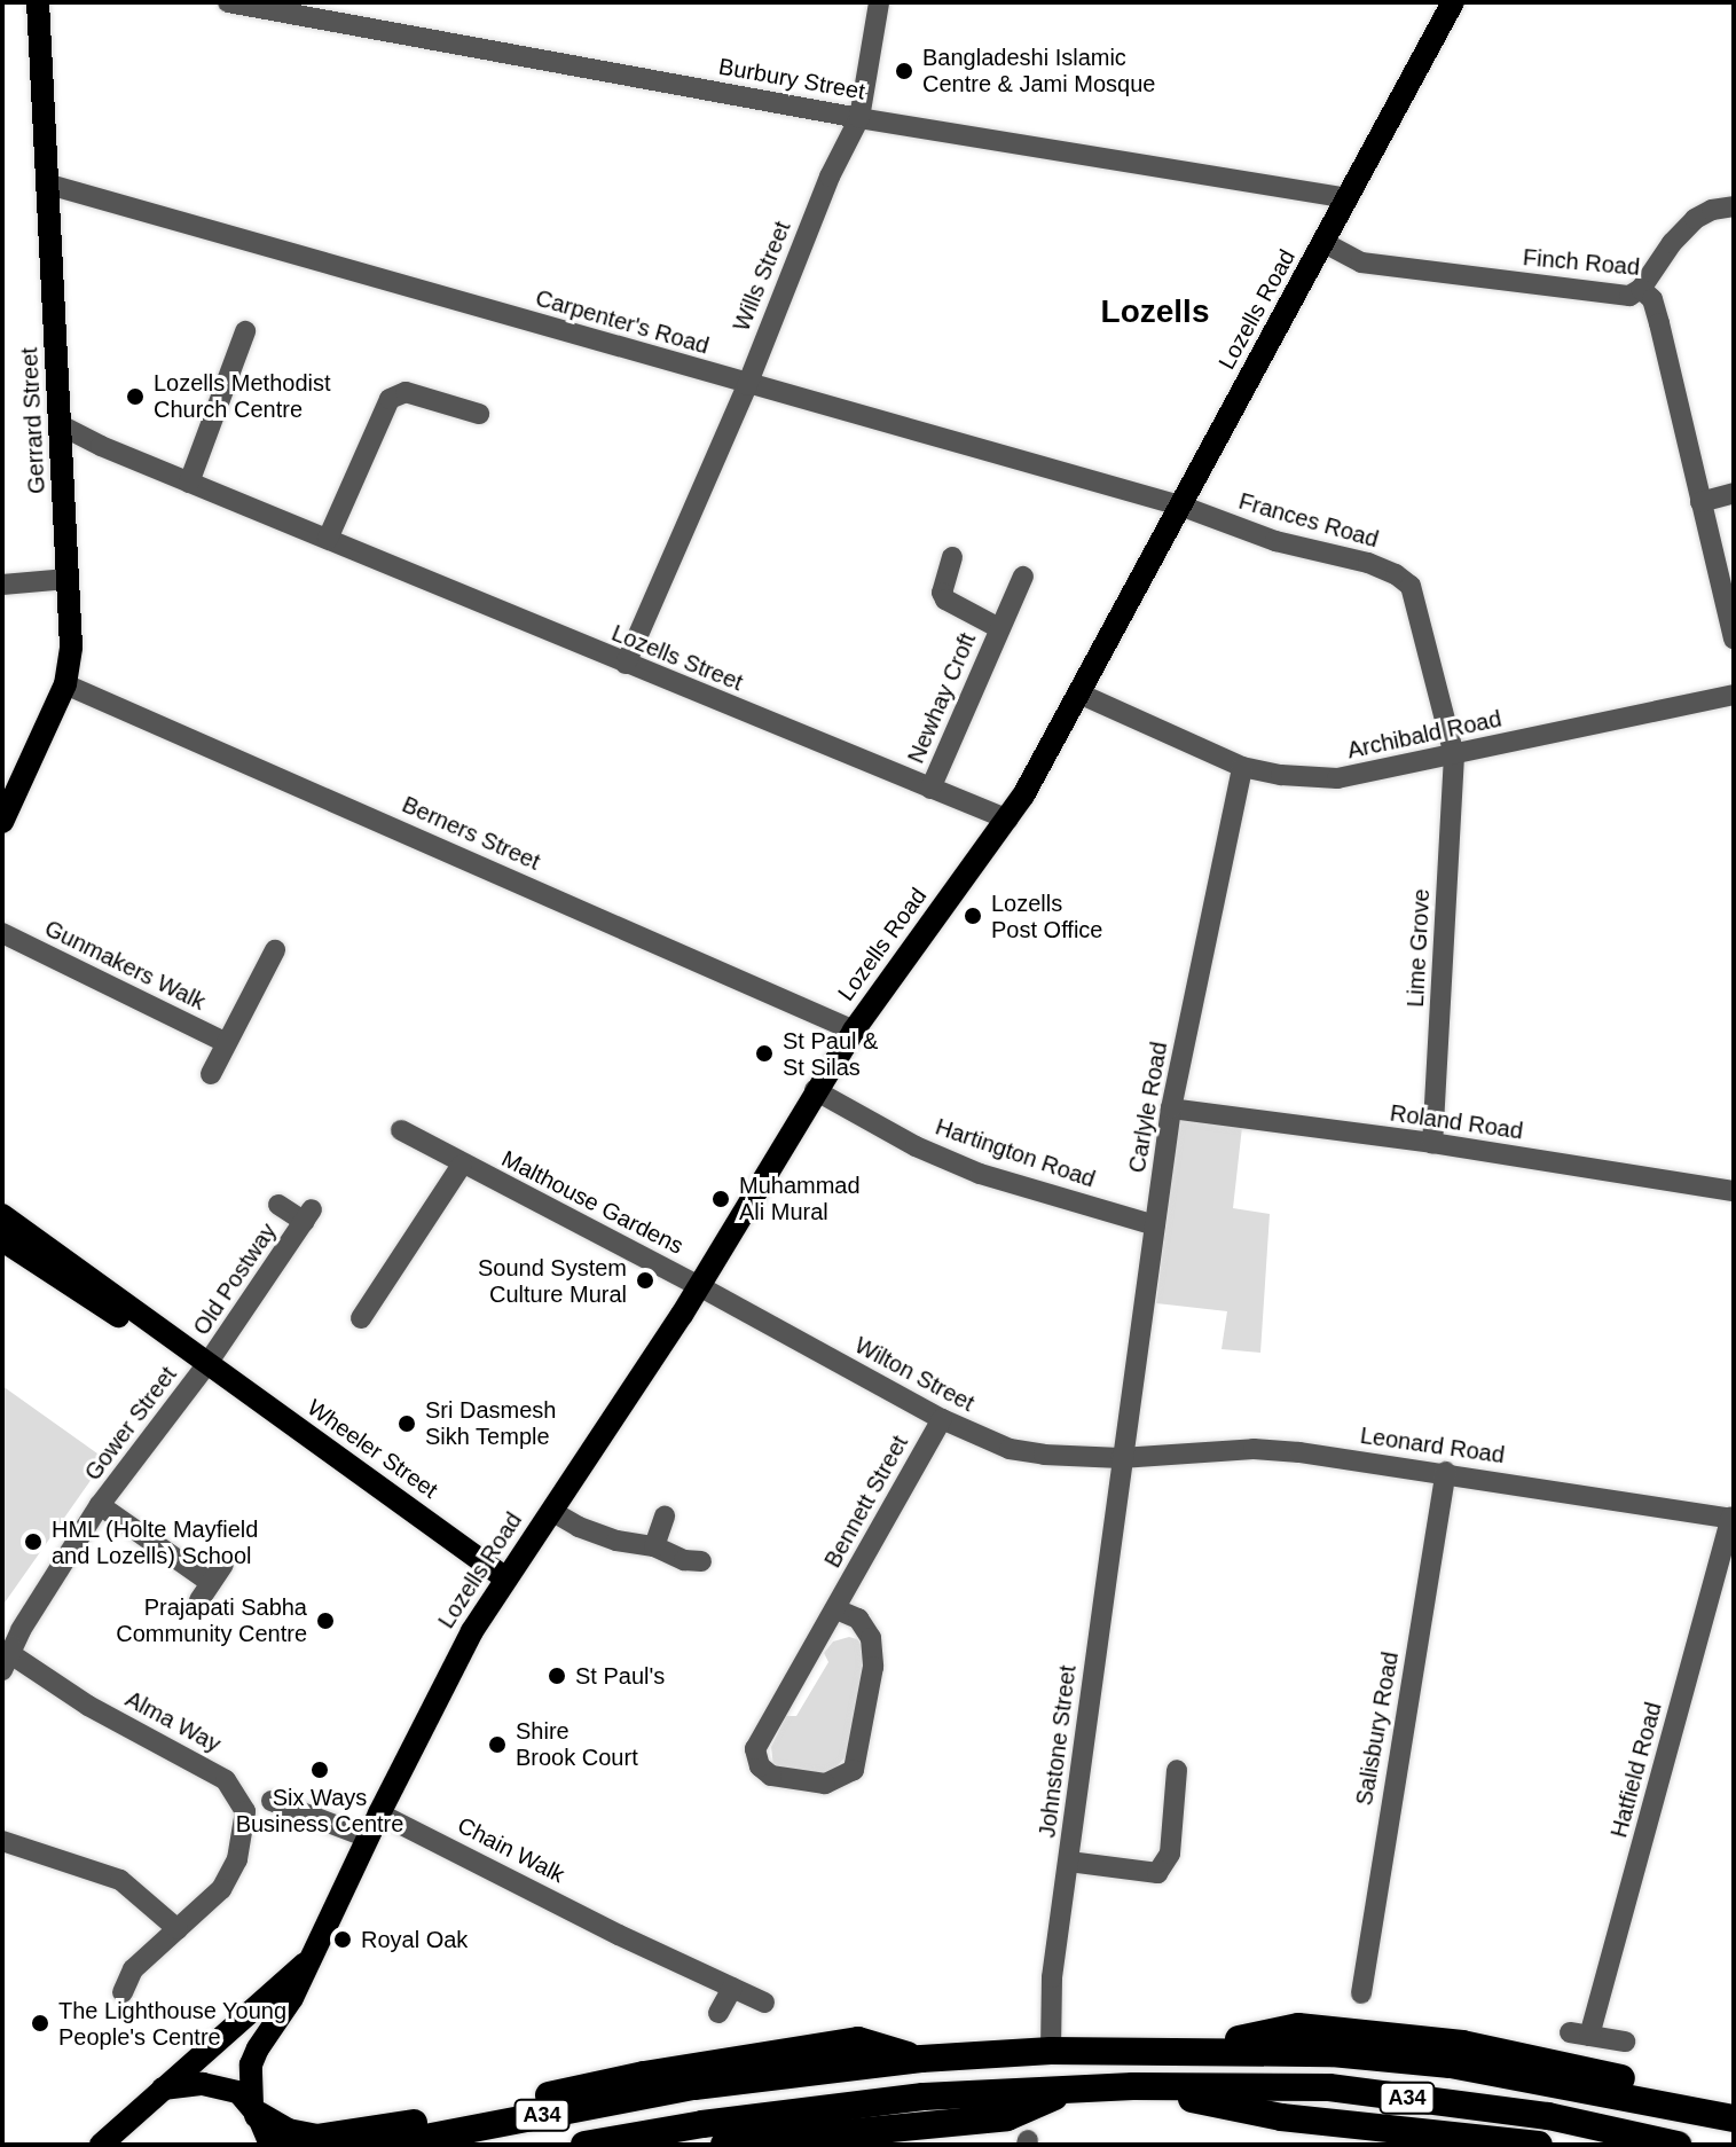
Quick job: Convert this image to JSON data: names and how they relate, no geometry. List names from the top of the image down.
{
  "streets": {
    "highway": ["A34"],
    "main road": ["Lozells Road", "Gerrard Street", "Wheeler Street"],
    "street": [
      "Burbury Street",
      "Finch Road",
      "Wills Street",
      "Carpenter's Road",
      "Frances Road",
      "Lozells Street",
      "Newhay Croft",
      "Archibald Road",
      "Berners Street",
      "Lime Grove",
      "Gunmakers Walk",
      "Carlyle Road",
      "Roland Road",
      "Hartington Road",
      "Malthouse Gardens",
      "Old Postway",
      "Wilton Street",
      "Gower Street",
      "Leonard Road",
      "Bennett Street",
      "Alma Way",
      "Salisbury Road",
      "Johnstone Street",
      "Hatfield Road",
      "Chain Walk"
    ]
  },
  "crossings": [
    ["Burbury Street", "Wills Street"],
    ["Burbury Street", "Lozells Road"],
    ["Finch Road", "Lozells Road"],
    ["Wills Street", "Carpenter's Road"],
    ["Wills Street", "Lozells Street"],
    ["Lozells Road", "Carpenter's Road"],
    ["Lozells Road", "Frances Road"],
    ["Lozells Road", "Lozells Street"],
    ["Lozells Road", "Archibald Road"],
    ["Lozells Road", "Berners Street"],
    ["Lozells Road", "Hartington Road"],
    ["Lozells Road", "Malthouse Gardens"],
    ["Lozells Road", "Wilton Street"],
    ["Lozells Road", "Wheeler Street"],
    ["Lozells Road", "Chain Walk"],
    ["Carpenter's Road", "Gerrard Street"],
    ["Carpenter's Road", "Frances Road"],
    ["Gerrard Street", "Lozells Street"],
    ["Gerrard Street", "Berners Street"],
    ["Frances Road", "Archibald Road"],
    ["Frances Road", "Lime Grove"],
    ["Lozells Street", "Newhay Croft"],
    ["Archibald Road", "Lime Grove"],
    ["Archibald Road", "Carlyle Road"],
    ["Lime Grove", "Roland Road"],
    ["Carlyle Road", "Roland Road"],
    ["Carlyle Road", "Hartington Road"],
    ["Carlyle Road", "Wilton Street"],
    ["Carlyle Road", "Leonard Road"],
    ["Carlyle Road", "Johnstone Street"],
    ["Malthouse Gardens", "Wilton Street"],
    ["Old Postway", "Gower Street"],
    ["Old Postway", "Wheeler Street"],
    ["Wilton Street", "Leonard Road"],
    ["Wilton Street", "Bennett Street"],
    ["Wilton Street", "Johnstone Street"],
    ["Gower Street", "Wheeler Street"],
    ["Gower Street", "Alma Way"],
    ["Leonard Road", "Salisbury Road"],
    ["Leonard Road", "Johnstone Street"],
    ["Leonard Road", "Hatfield Road"],
    ["Johnstone Street", "A34"]
  ],
  "districts": ["Lozells"],
  "places": [
    "Bangladeshi Islamic Centre & Jami Mosque",
    "Lozells Methodist Church Centre",
    "Lozells Post Office",
    "St Paul & St Silas",
    "Muhammad Ali Mural",
    "Sound System Culture Mural",
    "Sri Dasmesh Sikh Temple",
    "HML (Holte Mayfield and Lozells) School",
    "Prajapati Sabha Community Centre",
    "St Paul's",
    "Shire Brook Court",
    "Six Ways Business Centre",
    "Royal Oak",
    "The Lighthouse Young People's Centre"
  ]
}
